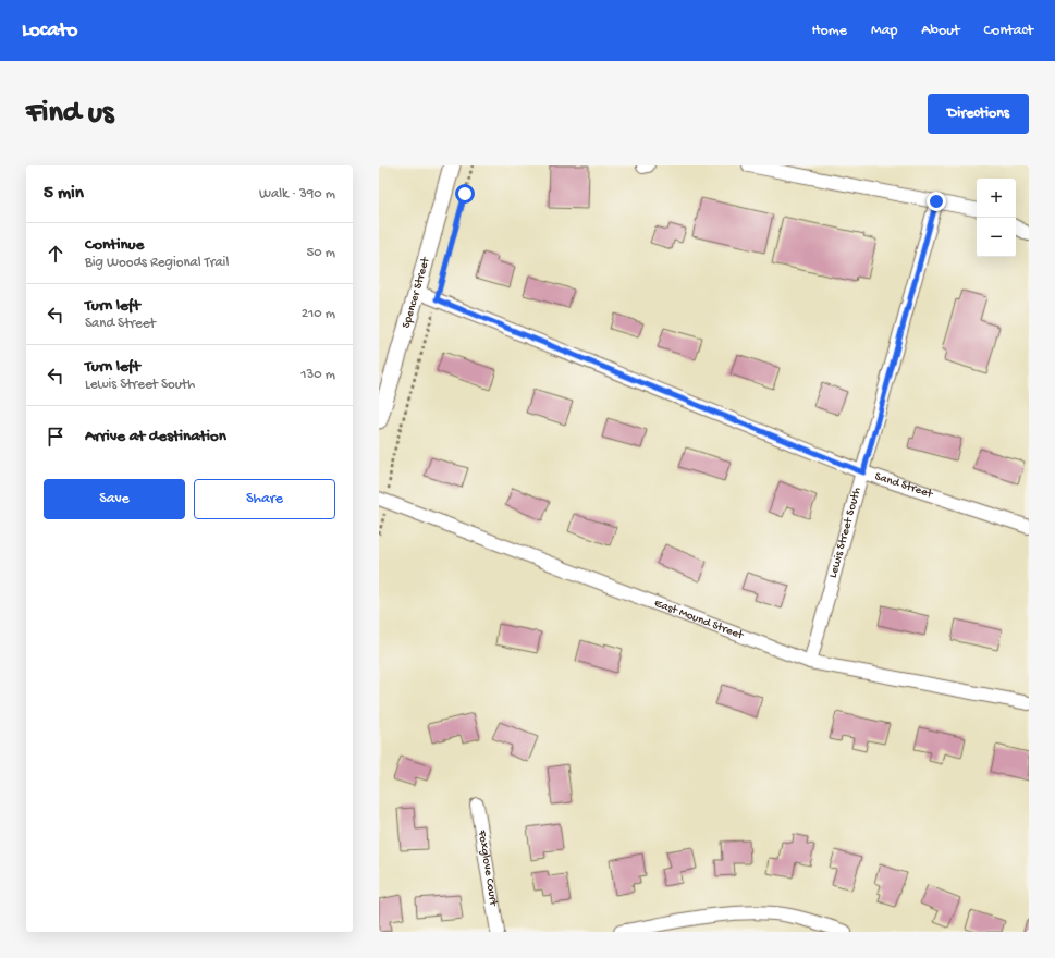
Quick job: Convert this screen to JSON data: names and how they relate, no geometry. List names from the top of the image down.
{
  "streets": {
    "street": [
      "Spencer Street",
      "Sand Street",
      "Lewis Street South",
      "East Mound Street",
      "Foxglove Court"
    ]
  },
  "crossings": [
    ["Spencer Street", "Sand Street"],
    ["Sand Street", "Lewis Street South"],
    ["Lewis Street South", "East Mound Street"]
  ],
  "page": {
    "header": "Locato",
    "nav": [
      "Home",
      "Map",
      "About",
      "Contact"
    ],
    "buttons": [
      "Directions",
      ["Save", "Share"]
    ],
    "title": "Find us",
    "heading": ["5 min", "Walk · 390 m"],
    "map_buttons": ["+", "−"],
    "list": [
      ["Continue", "Big Woods Regional Trail", "50 m"],
      ["Turn left", "Sand Street", "210 m"],
      ["Turn left", "Lewis Street South", "130 m"],
      "Arrive at destination"
    ]
  }
}
